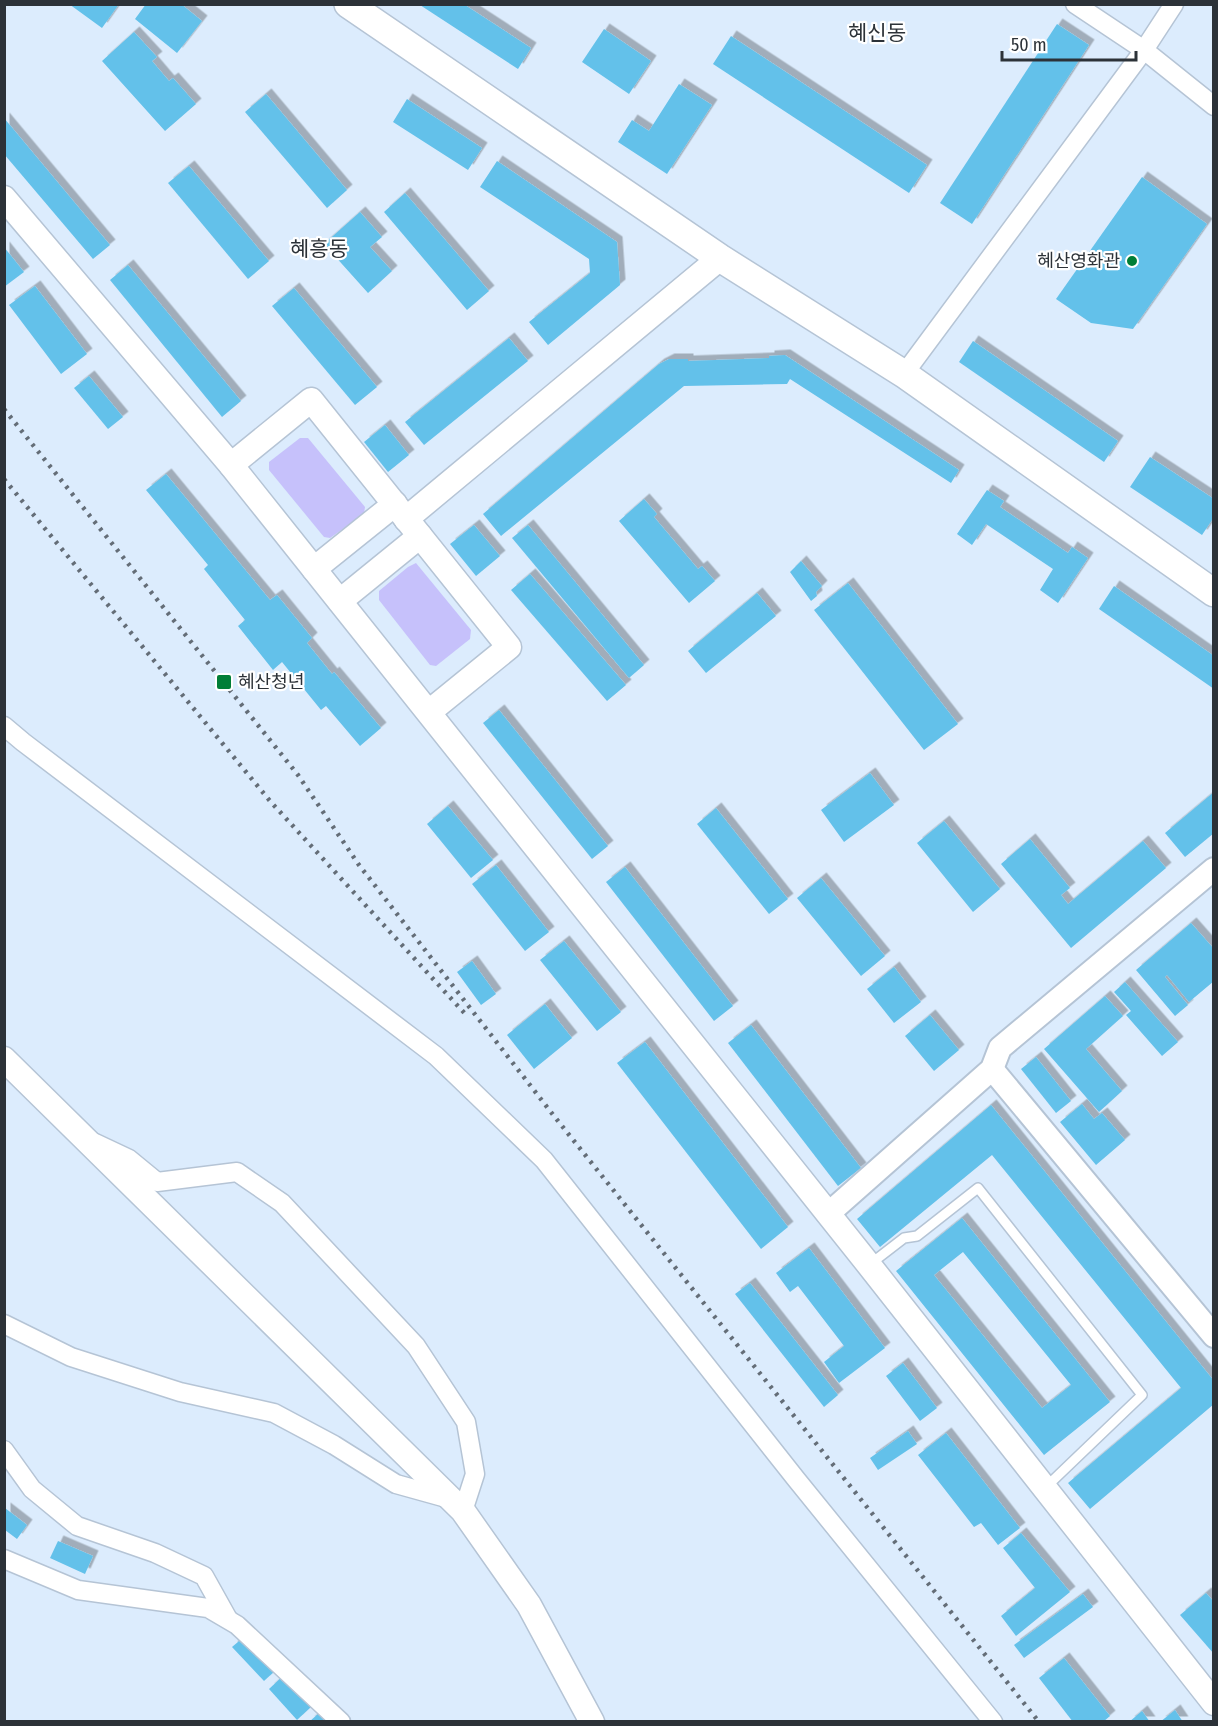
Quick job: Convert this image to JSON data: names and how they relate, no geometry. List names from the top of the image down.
{
  "districts": ["혜신동", "혜흥동"],
  "places": {
    "other": ["혜산영화관"],
    "transit": ["혜산청년"]
  },
  "scale_bar": "50 m"
}
